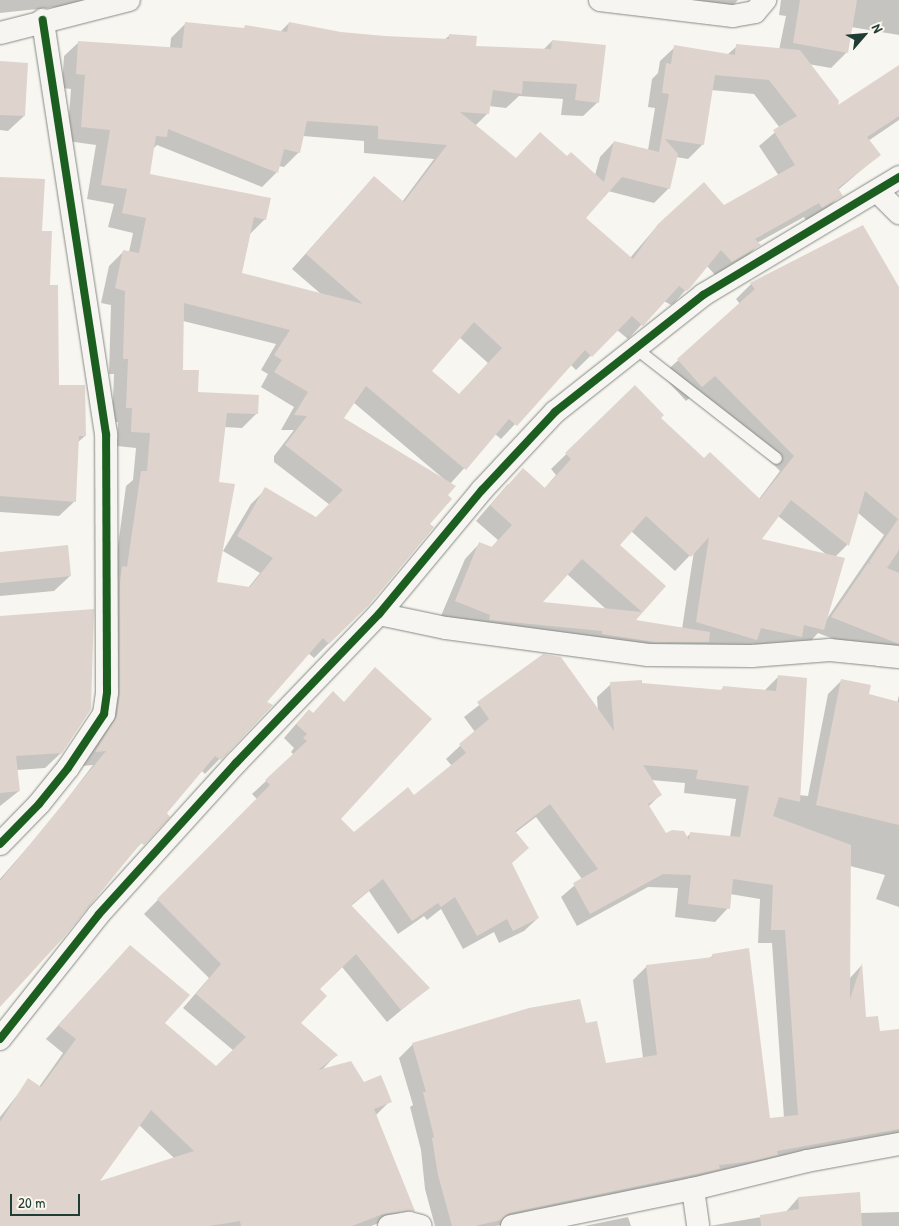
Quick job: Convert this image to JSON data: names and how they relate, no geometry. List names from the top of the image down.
{
  "scale_bar": "20 m",
  "north": "top right"
}
